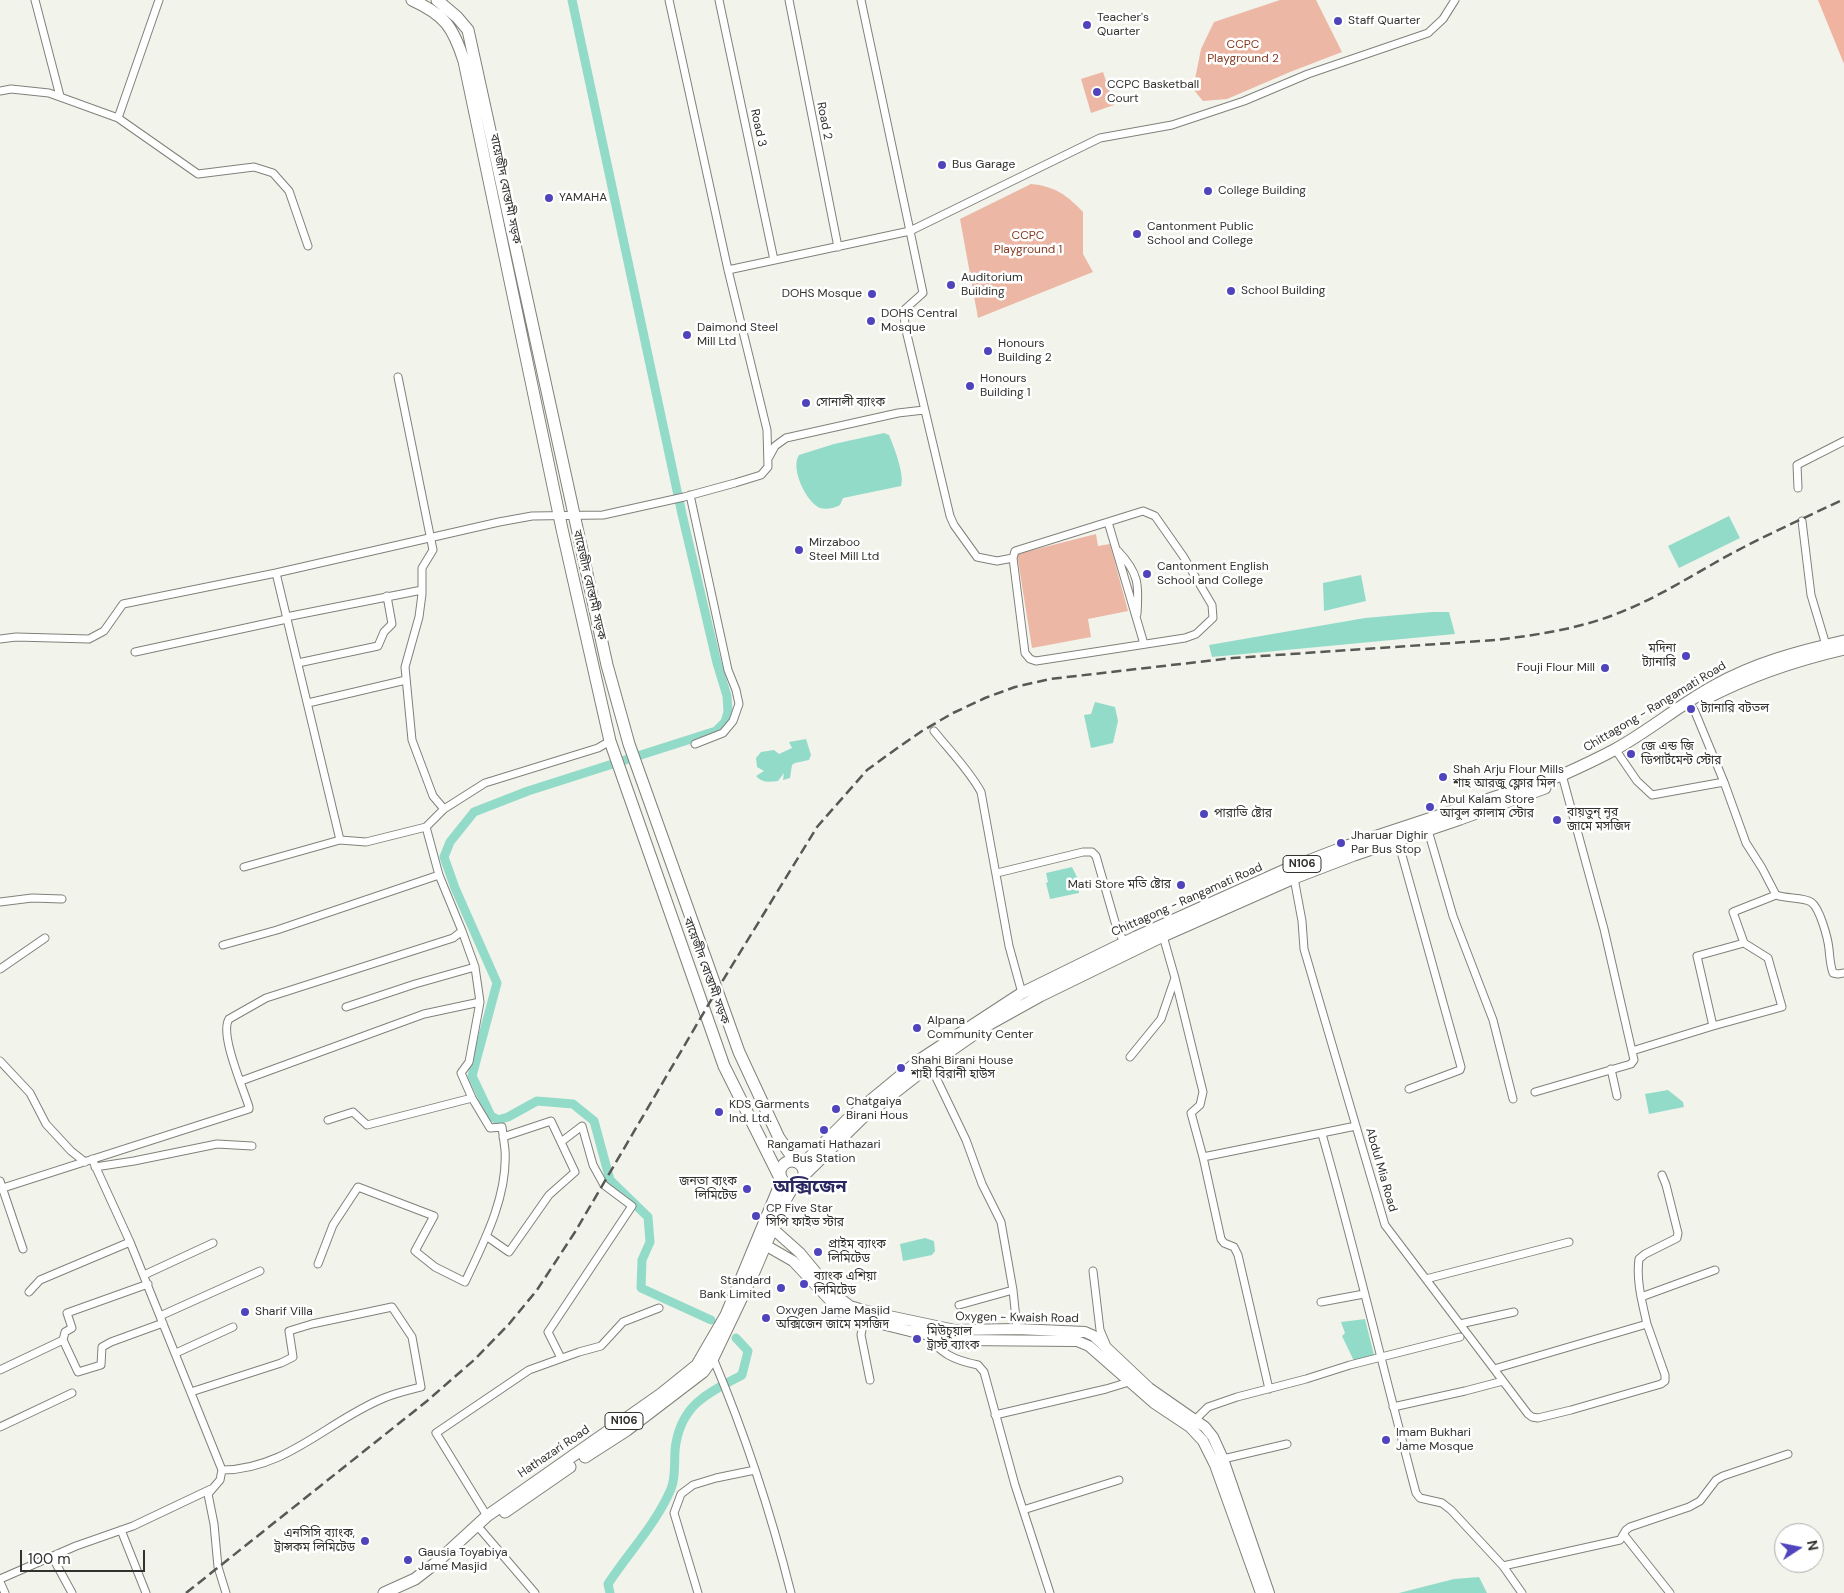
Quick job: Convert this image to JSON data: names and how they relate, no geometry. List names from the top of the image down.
{
  "streets": {
    "main road": [
      "বায়েজীদ বোস্তামী সড়ক",
      "Chittagong - Rangamati Road",
      "N106",
      "Oxygen - Kwaish Road",
      "Hathazari Road"
    ],
    "street": ["Road 2", "Road 3", "Abdul Mia Road"]
  },
  "crossings": [
    ["বায়েজীদ বোস্তামী সড়ক", "Chittagong - Rangamati Road"],
    ["বায়েজীদ বোস্তামী সড়ক", "N106"],
    ["বায়েজীদ বোস্তামী সড়ক", "Hathazari Road"],
    ["Chittagong - Rangamati Road", "N106"],
    ["Chittagong - Rangamati Road", "Abdul Mia Road"],
    ["Chittagong - Rangamati Road", "Hathazari Road"],
    ["N106", "Hathazari Road"],
    ["Oxygen - Kwaish Road", "Hathazari Road"]
  ],
  "districts": ["অক্সিজেন"],
  "parks": ["CCPC Playground 2", "CCPC Playground 1"],
  "places": [
    "Staff Quarter",
    "Teacher's Quarter",
    "CCPC Basketball Court",
    "Bus Garage",
    "College Building",
    "YAMAHA",
    "Cantonment Public School and College",
    "Auditorium Building",
    "School Building",
    "DOHS Mosque",
    "DOHS Central Mosque",
    "Daimond Steel Mill Ltd",
    "Honours Building 2",
    "Honours Building 1",
    "সোনালী ব্যাংক",
    "Mirzaboo Steel Mill Ltd",
    "Cantonment English School and College",
    "মদিনা ট্যানারি",
    "Fouji Flour Mill",
    "ট্যানারি বটতল",
    "জে এন্ড জি ডিপার্টমেন্ট স্টোর",
    "Shah Arju Flour Mills শাহ আরজু ফ্লোর মিল",
    "Abul Kalam Store আবুল কালাম স্টোর",
    "পারাভি ষ্টোর",
    "বায়তুন্ নুর জামে মসজিদ",
    "Jharuar Dighir Par Bus Stop",
    "Mati Store মতি ষ্টোর",
    "Alpana Community Center",
    "Shahi Birani House শাহী বিরানী হাউস",
    "Chatgaiya Birani Hous",
    "KDS Garments Ind. Ltd.",
    "Rangamati Hathazari Bus Station",
    "জনতা ব্যংক লিমিটেড",
    "CP Five Star সিপি ফাইভ স্টার",
    "প্রাইম ব্যাংক লিমিটেড",
    "ব্যাংক এশিয়া লিমিটেড",
    "Standard Bank Limited",
    "Sharif Villa",
    "Oxygen Jame Masjid অক্সিজেন জামে মসজিদ",
    "মিউচুয়াল ট্রাস্ট ব্যাংক",
    "Imam Bukhari Jame Mosque",
    "এনসিসি ব্যাংক, ট্রান্সকম লিমিটেড",
    "Gausia Toyabiya Jame Masjid"
  ],
  "scale_bar": "100 m",
  "north": "right"
}
